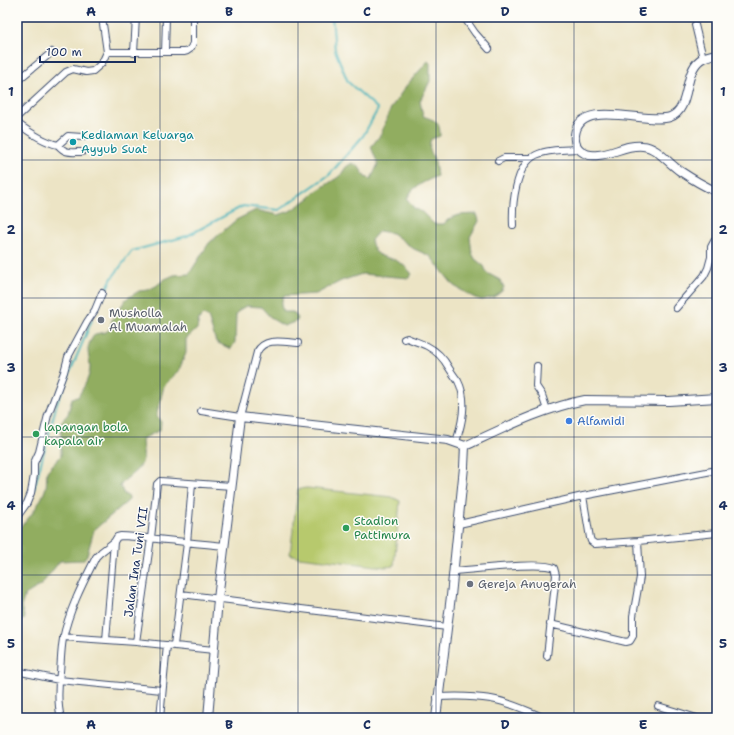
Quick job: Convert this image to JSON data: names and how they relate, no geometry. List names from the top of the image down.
{
  "streets": {
    "street": ["Jalan Ina Tuni VII"]
  },
  "places": [
    "Kediaman Keluarga Ayyub Suat",
    "Musholla Al Muamalah",
    "Alfamidi",
    "lapangan bola kapala air",
    "Stadion Pattimura",
    "Gereja Anugerah"
  ],
  "scale_bar": "100 m",
  "grid": {
    "columns": [
      "A",
      "B",
      "C",
      "D",
      "E"
    ],
    "rows": [
      "1",
      "2",
      "3",
      "4",
      "5"
    ]
  }
}
